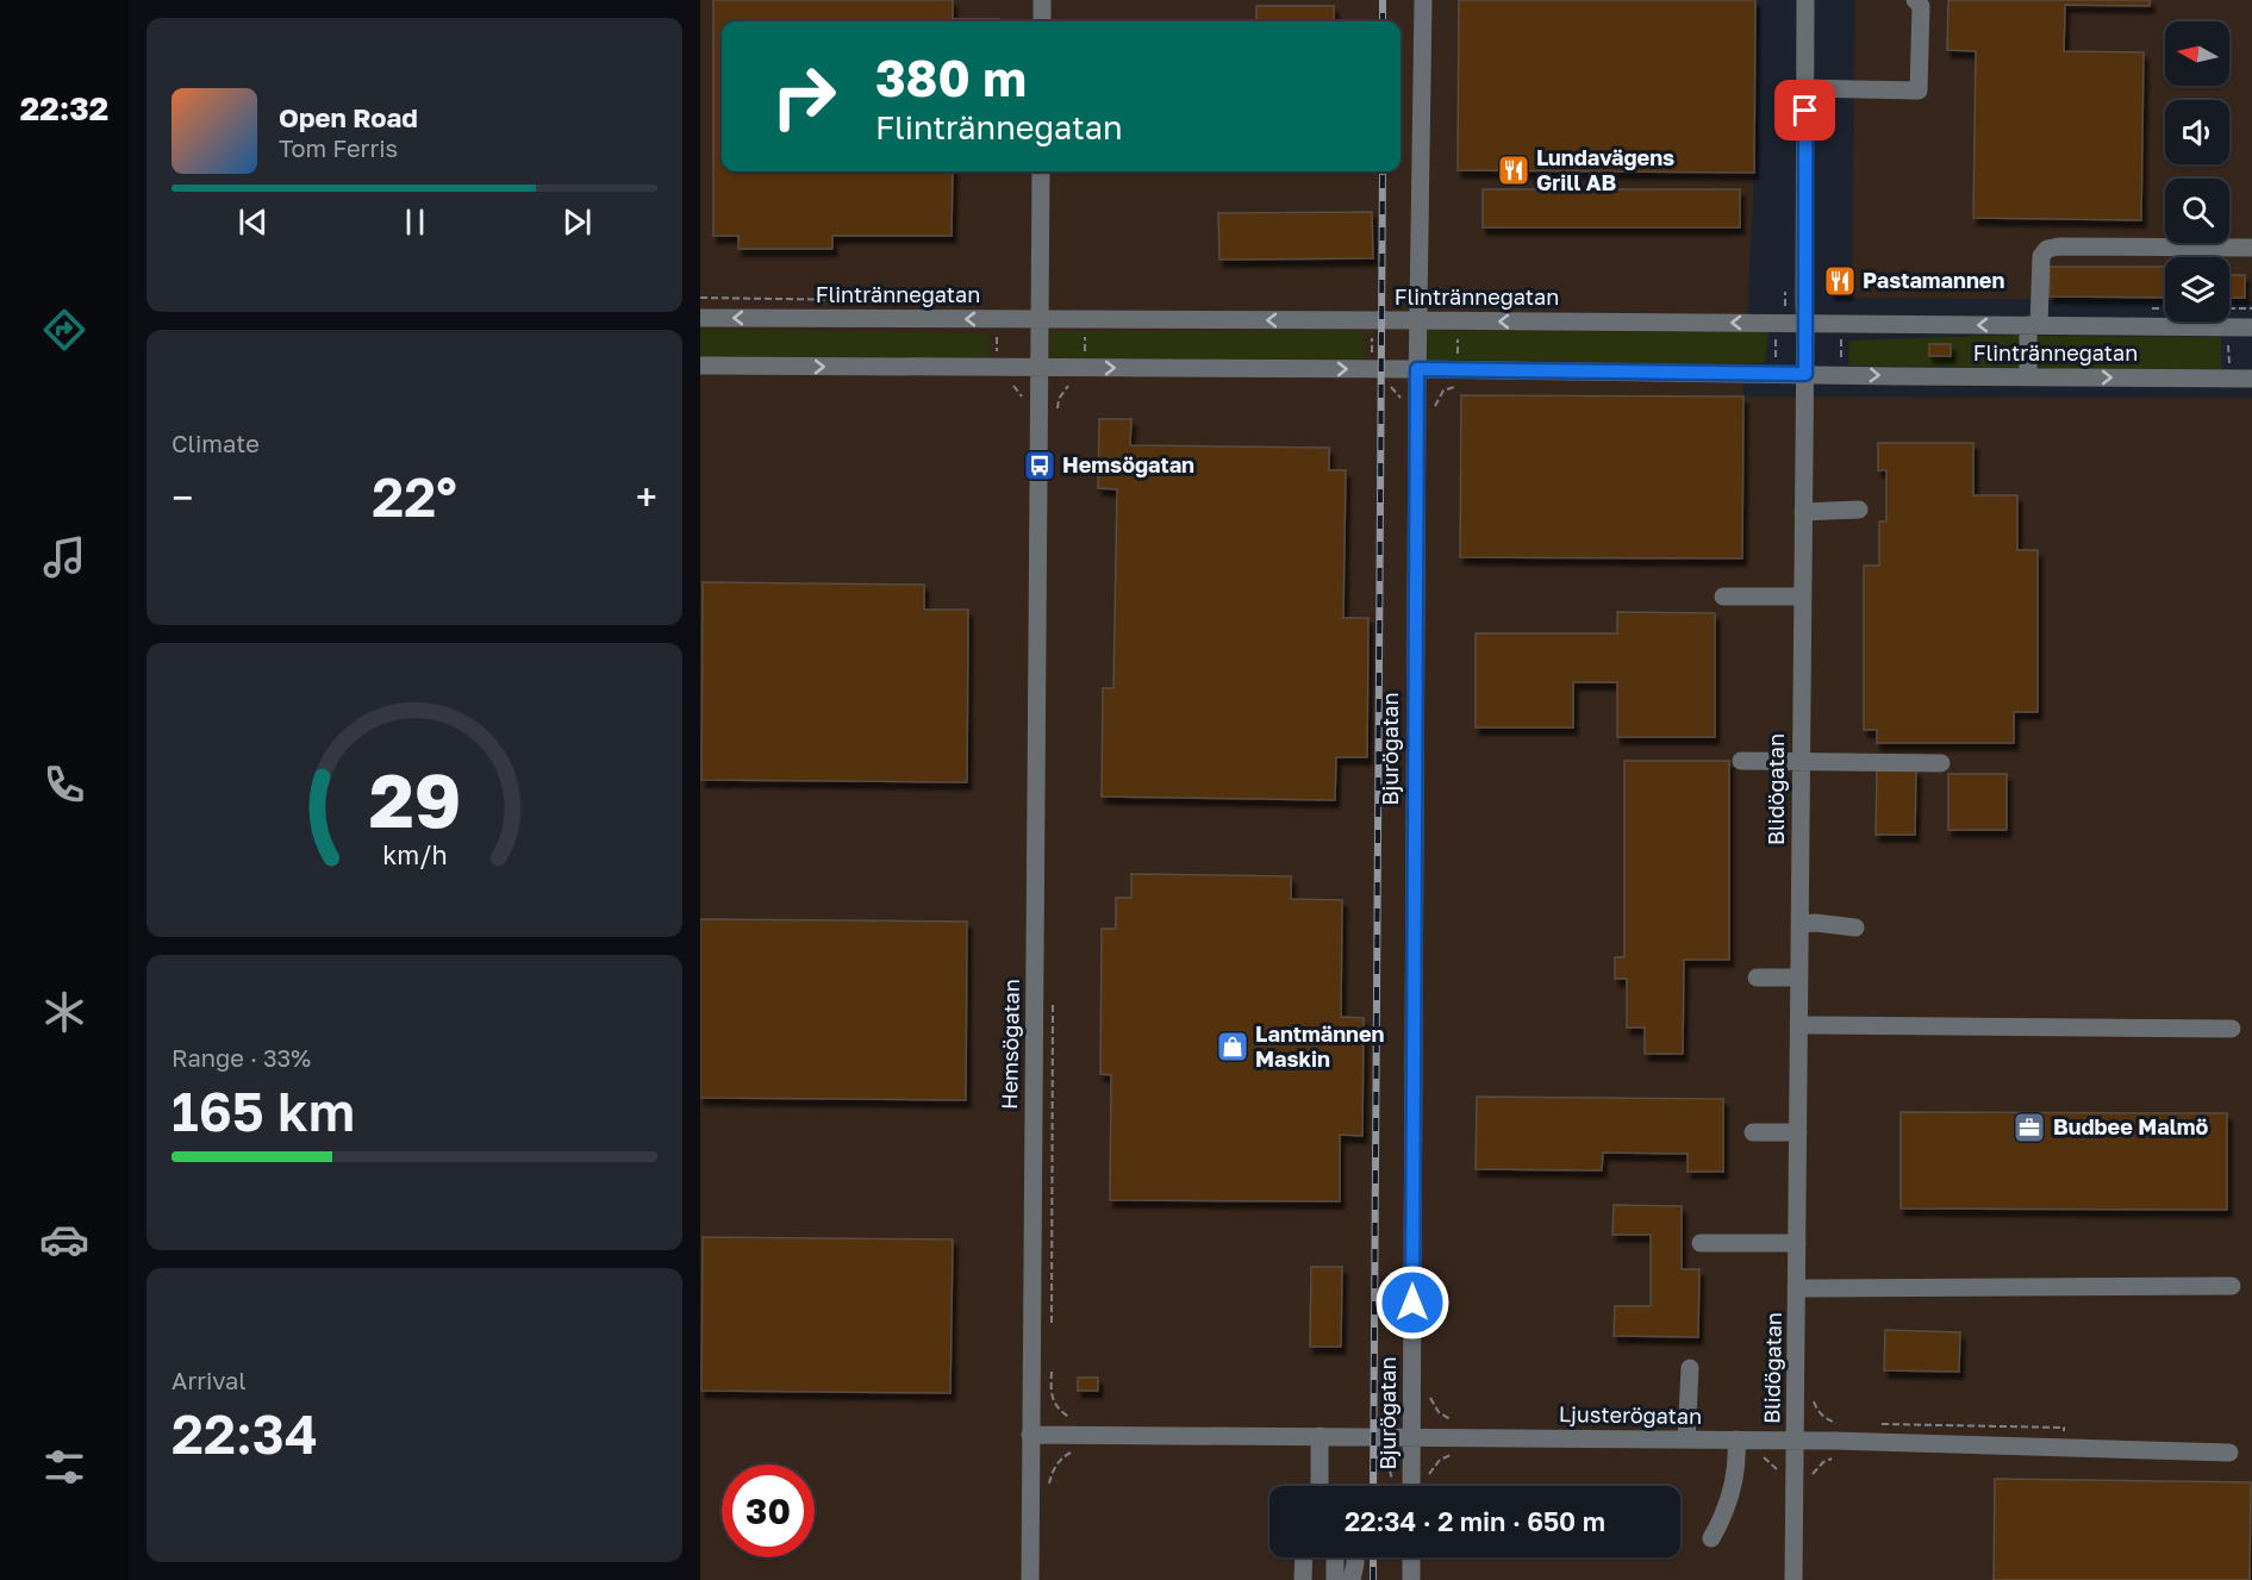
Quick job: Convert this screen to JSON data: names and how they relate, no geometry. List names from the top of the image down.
{
  "streets": {
    "street": [
      "Flintrännegatan",
      "Bjurögatan",
      "Blidögatan",
      "Hemsögatan",
      "Ljusterögatan"
    ]
  },
  "crossings": [
    ["Flintrännegatan", "Bjurögatan"],
    ["Flintrännegatan", "Blidögatan"],
    ["Flintrännegatan", "Hemsögatan"],
    ["Bjurögatan", "Ljusterögatan"],
    ["Blidögatan", "Ljusterögatan"],
    ["Hemsögatan", "Ljusterögatan"]
  ],
  "places": {
    "restaurant": ["Lundavägens Grill AB", "Pastamannen"],
    "bus stop": ["Hemsögatan"],
    "shop": ["Lantmännen Maskin"],
    "office": ["Budbee Malmö"]
  },
  "north": "left",
  "page": {
    "tabs": "22:32",
    "turn": ["380 m", "Flintrännegatan"],
    "song": ["Open Road", "Tom Ferris"],
    "tile": [
      "Climate",
      ["Range · 33%", "165 km"],
      ["Arrival", "22:34"]
    ],
    "heat": ["−", "22°", "+"],
    "limit": "30",
    "trip": "22:34 · 2 min · 650 m",
    "gauge": ["29", "km/h"]
  }
}
